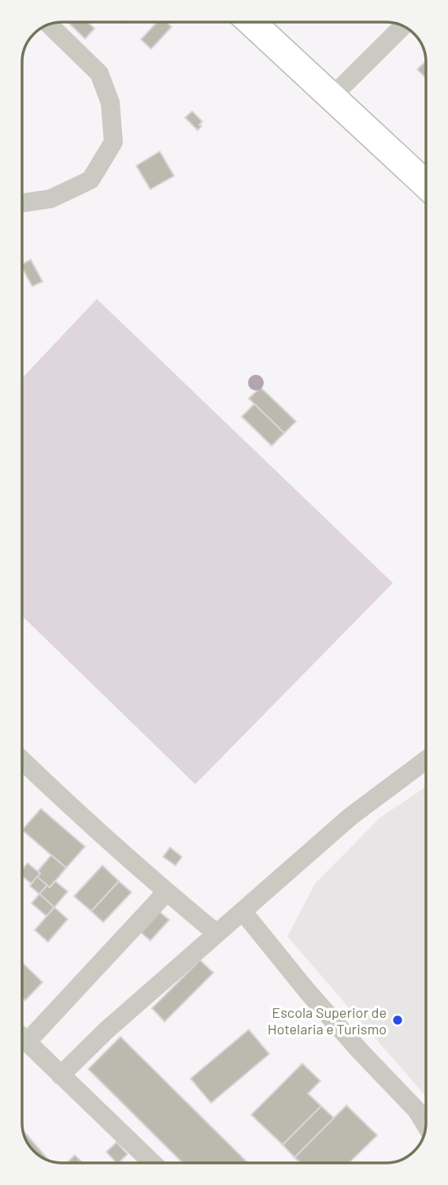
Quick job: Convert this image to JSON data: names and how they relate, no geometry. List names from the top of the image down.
{
  "places": ["Escola Superior de Hotelaria e Turismo"]
}
